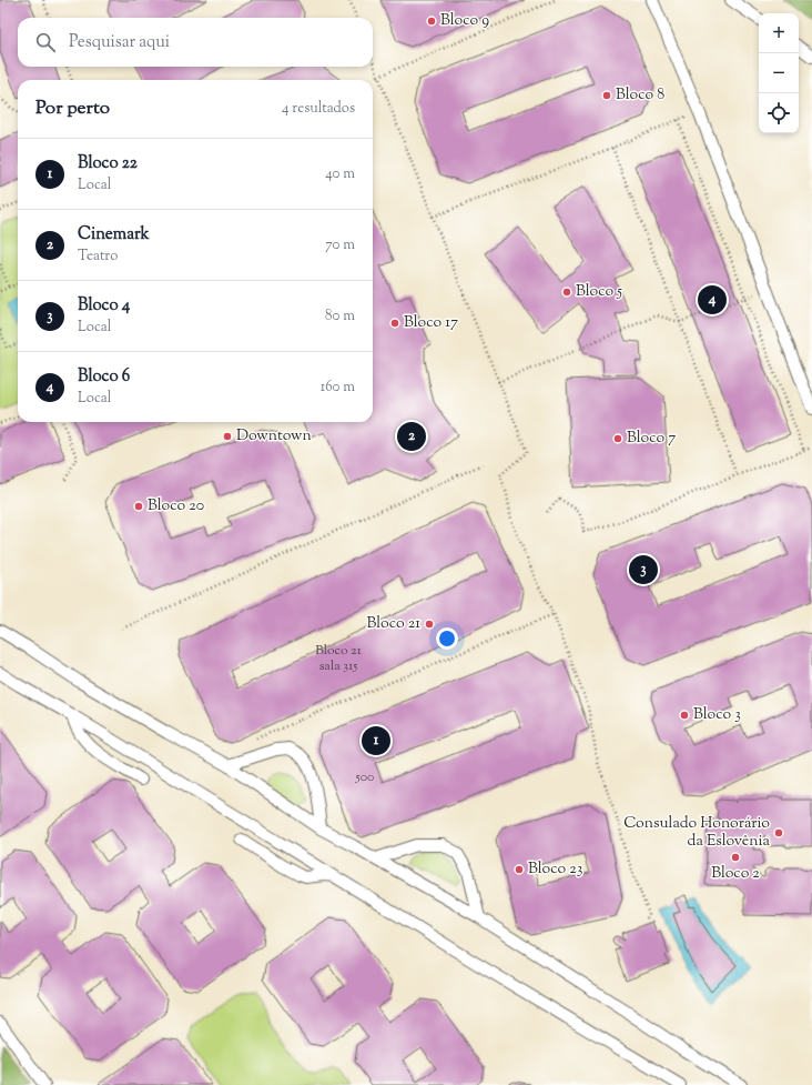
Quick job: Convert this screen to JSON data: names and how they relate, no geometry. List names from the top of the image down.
{
  "places": [
    "Bloco 9",
    "Bloco 8",
    "Bloco 5",
    "Bloco 17",
    "Downtown",
    "Bloco 7",
    "Bloco 20",
    "Bloco 21",
    "Bloco 3",
    "Consulado Honorário da Eslovênia",
    "Bloco 2",
    "Bloco 23"
  ],
  "house_numbers": ["Bloco 21 sala 315", "500"],
  "page": {
    "map_buttons": ["+", "−"],
    "search": "Pesquisar aqui",
    "heading": ["Por perto", "4 resultados"],
    "list": [
      {
        "mark": "1",
        "name": "Bloco 22",
        "note": "Local",
        "value": "40 m"
      },
      {
        "mark": "2",
        "name": "Cinemark",
        "note": "Teatro",
        "value": "70 m"
      },
      {
        "mark": "3",
        "name": "Bloco 4",
        "note": "Local",
        "value": "80 m"
      },
      {
        "mark": "4",
        "name": "Bloco 6",
        "note": "Local",
        "value": "160 m"
      }
    ],
    "pins": [
      "4",
      "2",
      "3",
      "1"
    ]
  }
}
